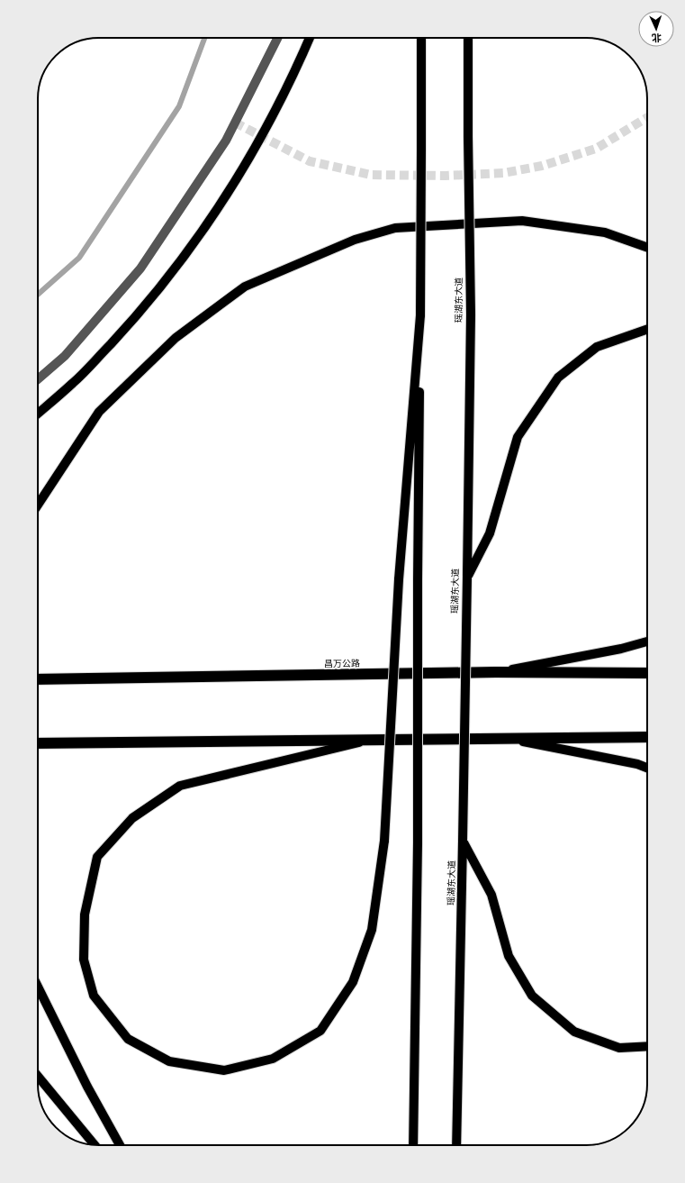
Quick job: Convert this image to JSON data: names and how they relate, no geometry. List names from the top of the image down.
{
  "streets": {
    "highway": ["昌万公路"],
    "main road": ["瑶湖东大道"]
  },
  "north": "bottom"
}
